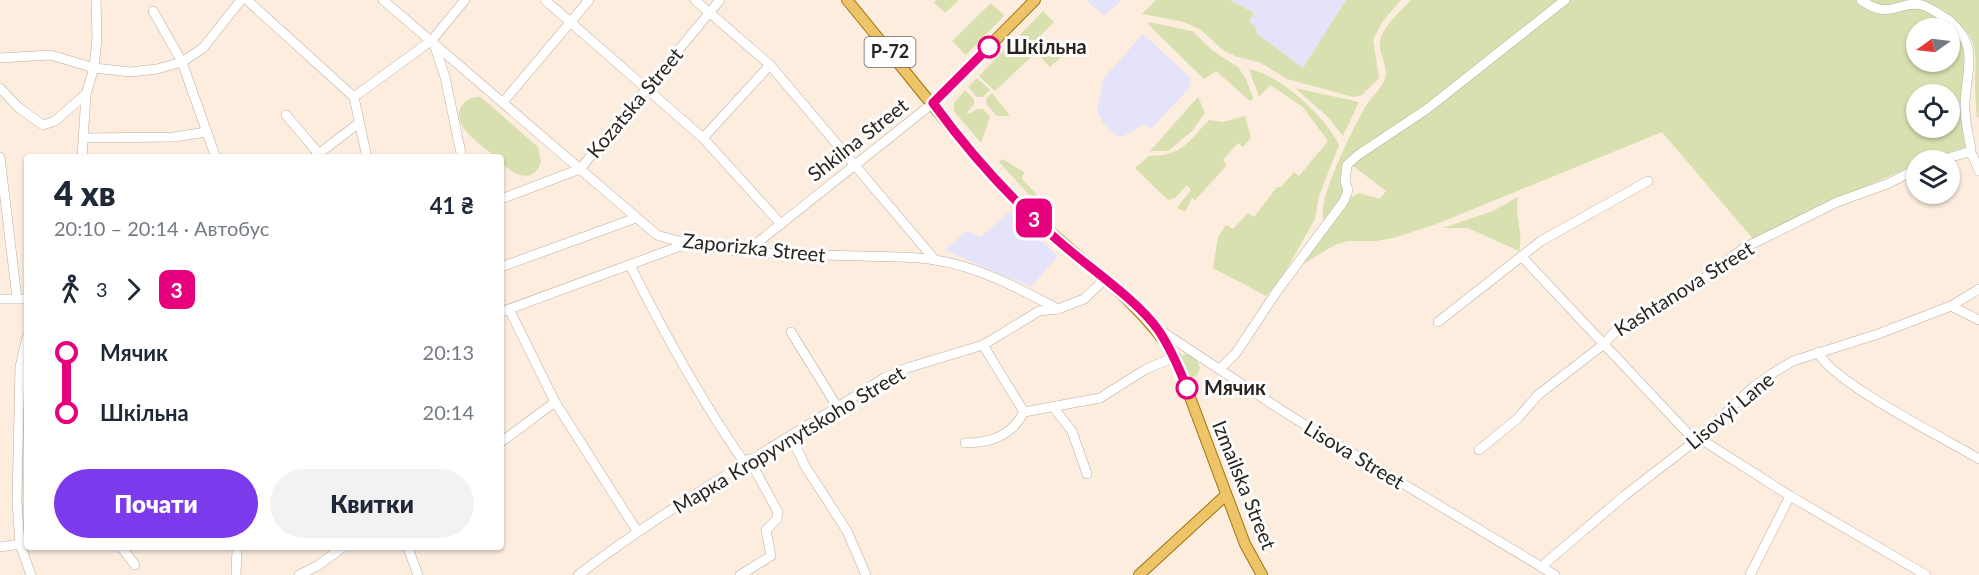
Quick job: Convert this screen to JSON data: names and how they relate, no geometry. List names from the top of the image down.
{
  "streets": {
    "main road": ["Р-72", "Shkilna Street", "Izmailska Street"],
    "street": [
      "Kozatska Street",
      "Zaporizka Street",
      "Kashtanova Street",
      "Lisovyi Lane",
      "Марка Kropyvnytskoho Street",
      "Lisova Street"
    ]
  },
  "crossings": [
    ["Kozatska Street", "Zaporizka Street"],
    ["Shkilna Street", "Zaporizka Street"],
    ["Shkilna Street", "Izmailska Street"],
    ["Zaporizka Street", "Марка Kropyvnytskoho Street"],
    ["Lisovyi Lane", "Lisova Street"],
    ["Марка Kropyvnytskoho Street", "Izmailska Street"],
    ["Lisova Street", "Izmailska Street"]
  ],
  "places": ["Шкільна", "Мячик"],
  "lines": ["bus line 3"],
  "north": "left",
  "page": {
    "on_map": "3",
    "heading": ["4 хв", "20:10 – 20:14 · Автобус", "41 ₴"],
    "legs": ["3", "3"],
    "list": [
      {
        "name": "Мячик",
        "value": "20:13"
      },
      {
        "name": "Шкільна",
        "value": "20:14"
      }
    ],
    "buttons": ["Почати", "Квитки"]
  }
}
